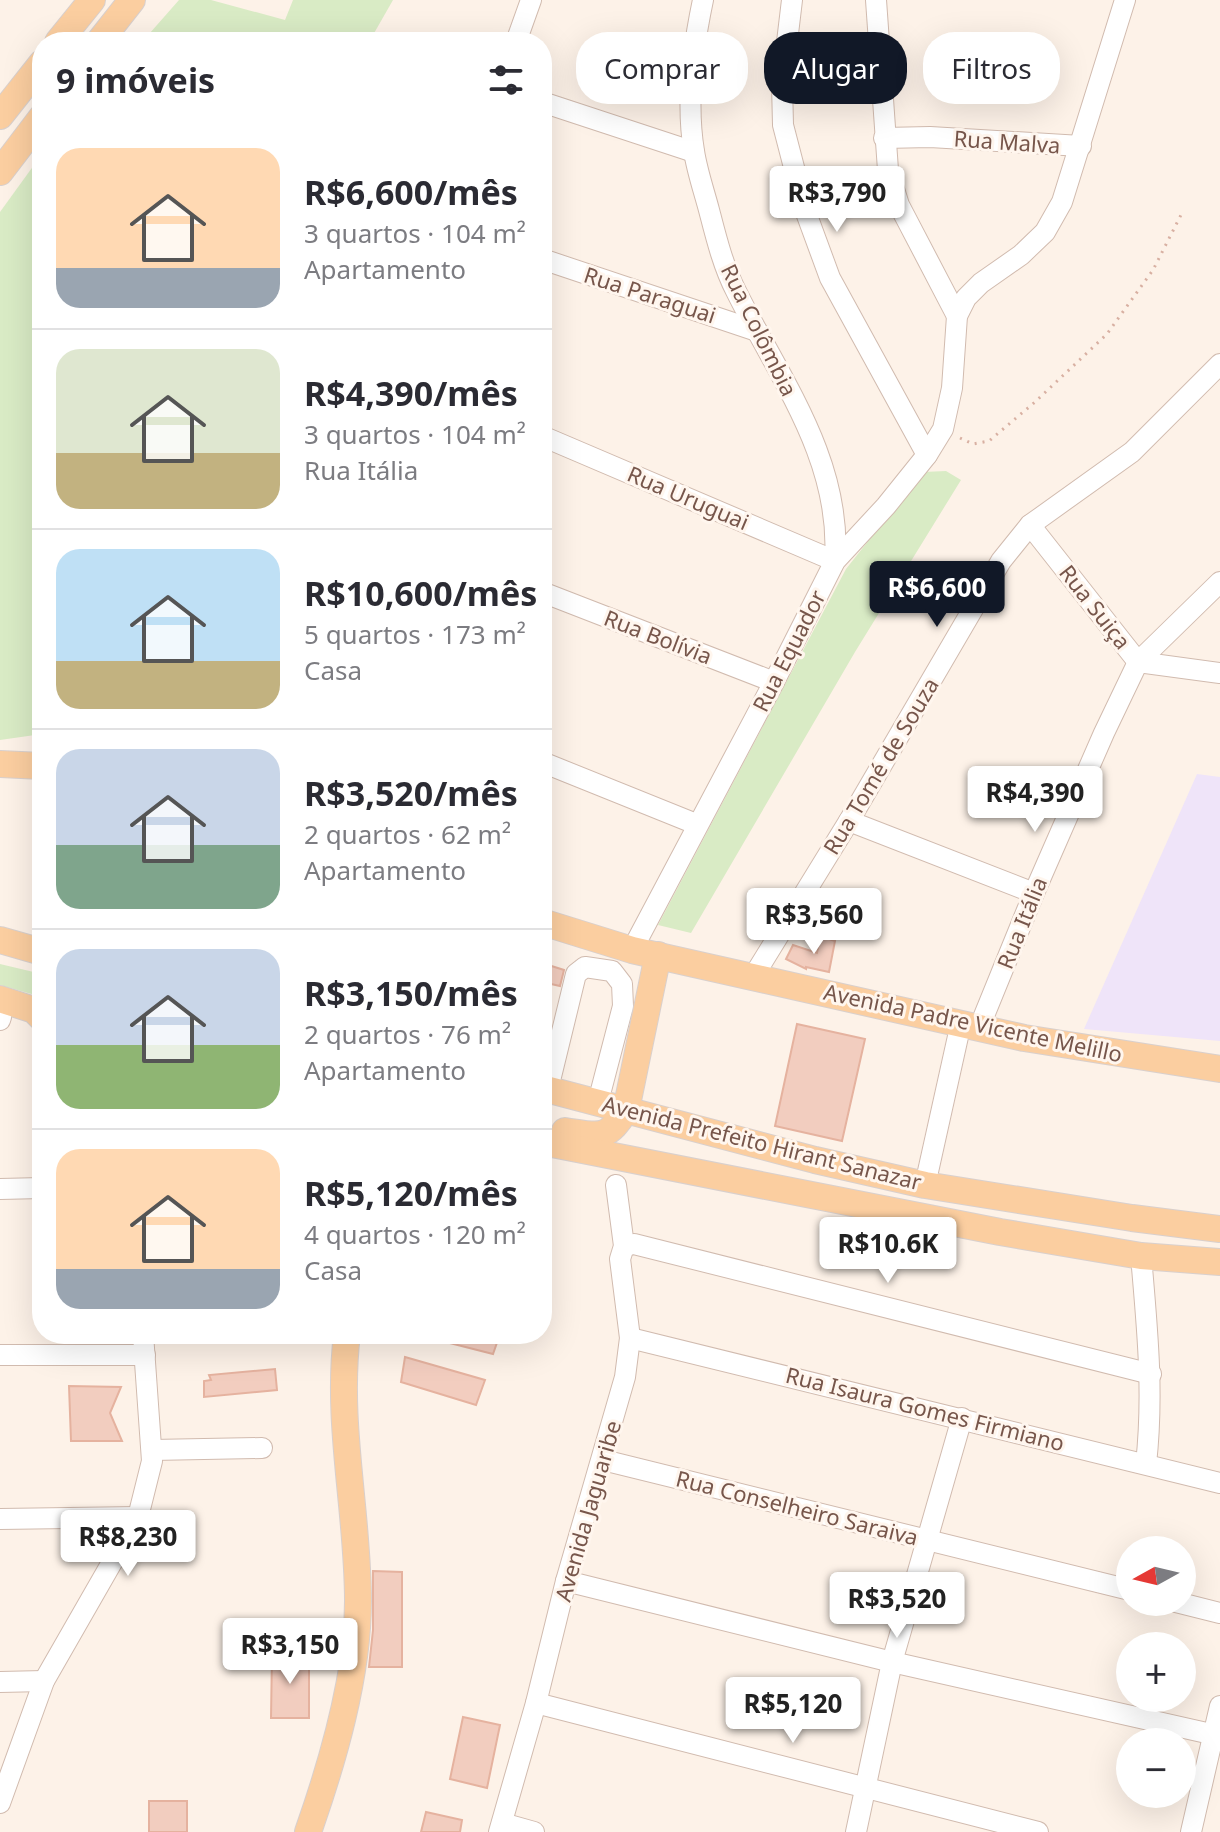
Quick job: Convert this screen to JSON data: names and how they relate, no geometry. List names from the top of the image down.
{
  "streets": {
    "main road": ["Avenida Padre Vicente Melillo", "Avenida Prefeito Hirant Sanazar"],
    "street": [
      "Rua Malva",
      "Rua Paraguai",
      "Rua Colômbia",
      "Rua Uruguai",
      "Rua Suiça",
      "Rua Bolívia",
      "Rua Equador",
      "Rua Tomé de Souza",
      "Rua Itália",
      "Rua Isaura Gomes Firmiano",
      "Rua Conselheiro Saraiva",
      "Avenida Jaguaribe"
    ]
  },
  "crossings": [
    ["Rua Paraguai", "Rua Colômbia"],
    ["Rua Colômbia", "Rua Uruguai"],
    ["Rua Colômbia", "Rua Equador"],
    ["Rua Uruguai", "Rua Equador"],
    ["Rua Suiça", "Rua Tomé de Souza"],
    ["Rua Suiça", "Rua Itália"],
    ["Rua Bolívia", "Rua Equador"],
    ["Rua Equador", "Avenida Padre Vicente Melillo"],
    ["Rua Tomé de Souza", "Avenida Padre Vicente Melillo"],
    ["Rua Itália", "Avenida Padre Vicente Melillo"],
    ["Rua Itália", "Avenida Prefeito Hirant Sanazar"],
    ["Rua Isaura Gomes Firmiano", "Avenida Jaguaribe"],
    ["Rua Conselheiro Saraiva", "Avenida Jaguaribe"]
  ],
  "north": "left",
  "page": {
    "chip": ["Comprar", "Alugar", "Filtros"],
    "heading": "9 imóveis",
    "list": [
      {
        "name": "R$6,600/mês",
        "note": "3 quartos · 104 m² · Apartamento"
      },
      {
        "name": "R$4,390/mês",
        "note": "3 quartos · 104 m² · Rua Itália"
      },
      {
        "name": "R$10,600/mês",
        "note": "5 quartos · 173 m² · Casa"
      },
      {
        "name": "R$3,520/mês",
        "note": "2 quartos · 62 m² · Apartamento"
      },
      {
        "name": "R$3,150/mês",
        "note": "2 quartos · 76 m² · Apartamento"
      },
      {
        "name": "R$5,120/mês",
        "note": "4 quartos · 120 m² · Casa"
      }
    ],
    "price": [
      "R$3,790",
      "R$6,600",
      "R$4,390",
      "R$3,560",
      "R$10.6K",
      "R$8,230",
      "R$3,520",
      "R$3,150",
      "R$5,120"
    ],
    "map_buttons": ["+", "−"]
  }
}
